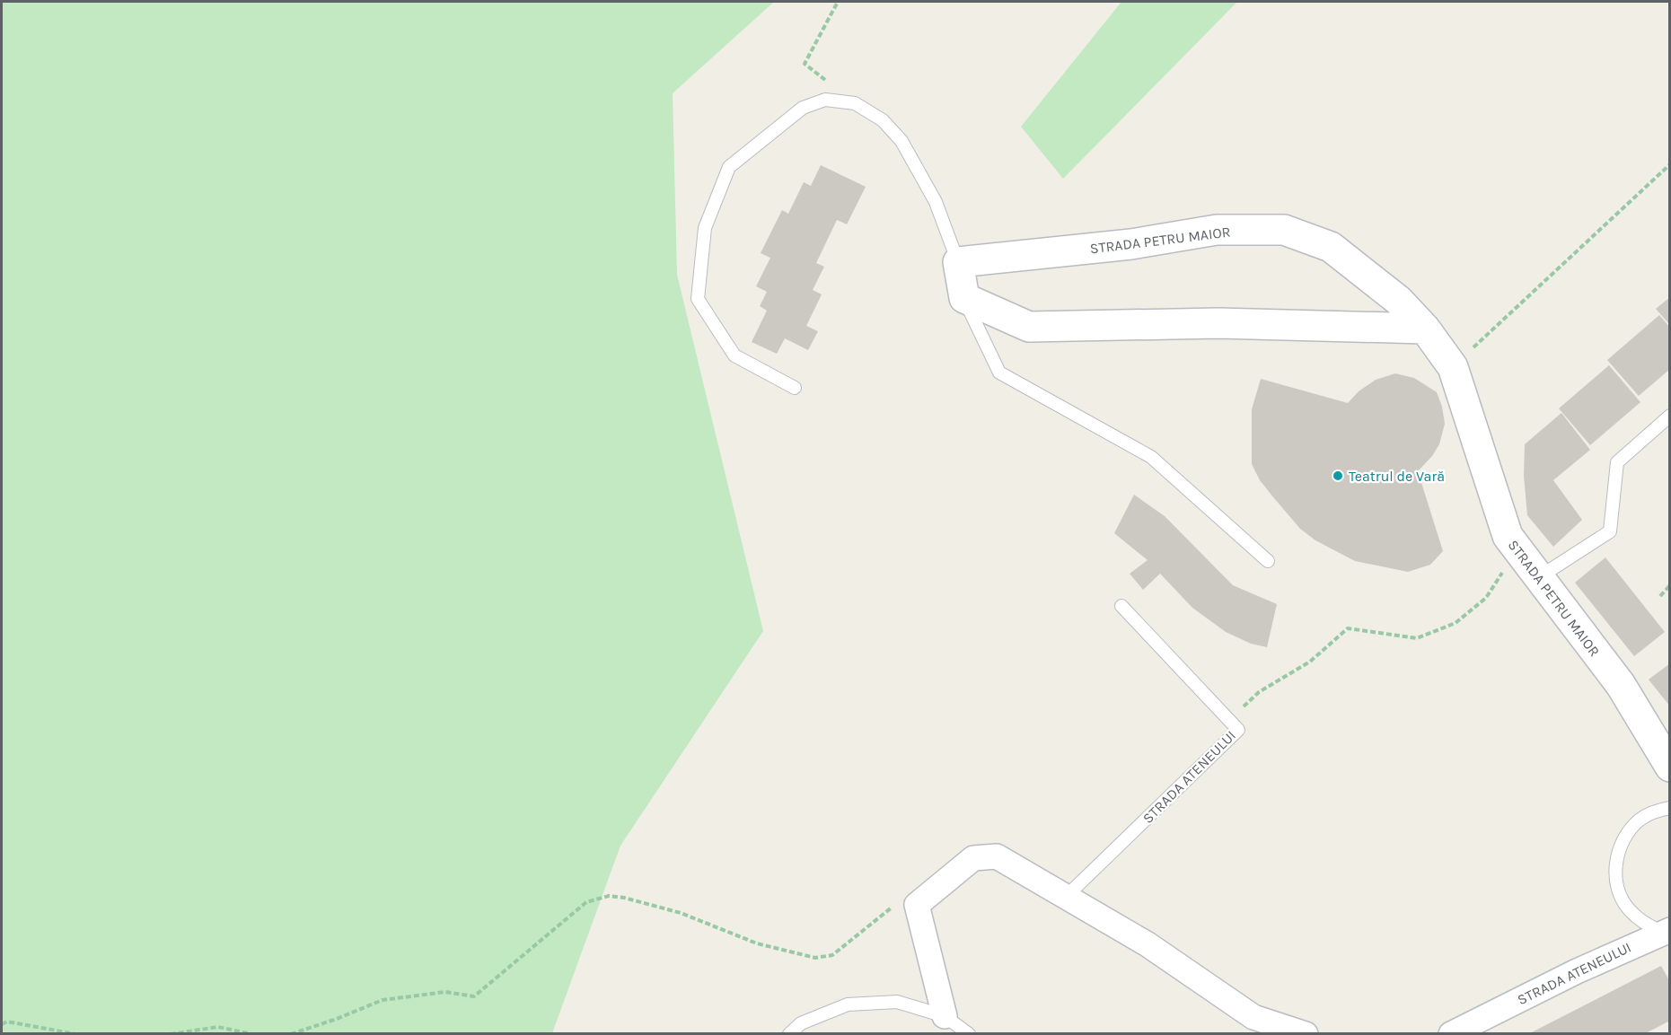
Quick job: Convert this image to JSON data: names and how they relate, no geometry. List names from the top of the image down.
{
  "streets": {
    "street": ["STRADA PETRU MAIOR", "STRADA ATENEULUI"]
  },
  "places": ["Teatrul de Vară"]
}
